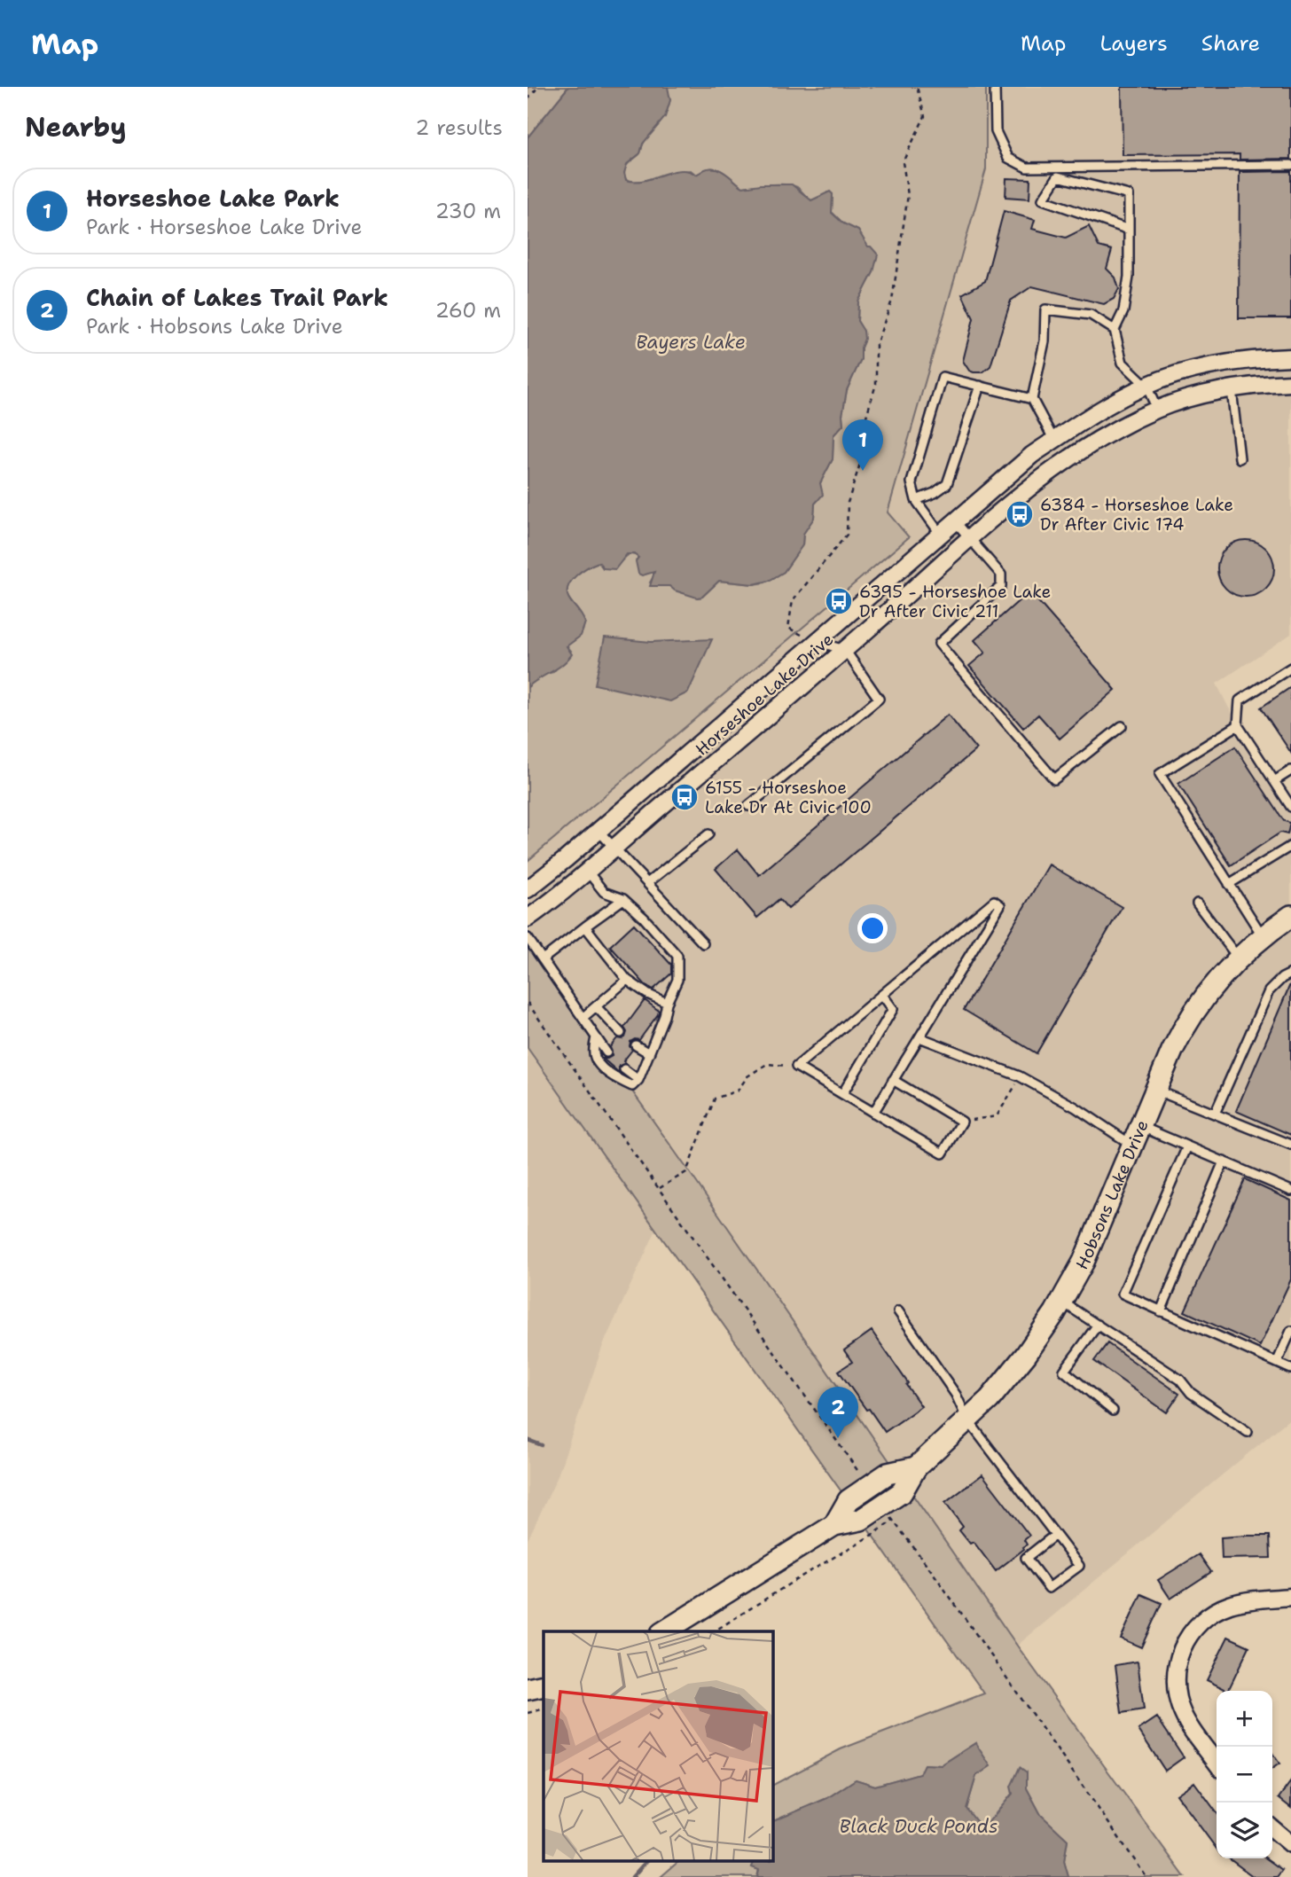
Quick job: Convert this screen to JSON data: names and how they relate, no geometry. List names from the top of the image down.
{
  "streets": {
    "street": ["Horseshoe Lake Drive", "Hobsons Lake Drive"]
  },
  "water": ["Bayers Lake", "Black Duck Ponds"],
  "places": {
    "bus stop": ["6384 - Horseshoe Lake Dr After Civic 174", "6395 - Horseshoe Lake Dr After Civic 211", "6155 - Horseshoe Lake Dr At Civic 100"]
  },
  "page": {
    "header": "Map",
    "nav": ["Map", "Layers", "Share"],
    "heading": ["Nearby", "2 results"],
    "list": [
      {
        "mark": "1",
        "name": "Horseshoe Lake Park",
        "note": "Park · Horseshoe Lake Drive",
        "value": "230 m"
      },
      {
        "mark": "2",
        "name": "Chain of Lakes Trail Park",
        "note": "Park · Hobsons Lake Drive",
        "value": "260 m"
      }
    ],
    "pins": ["1", "2"],
    "map_buttons": ["+", "−"]
  }
}
